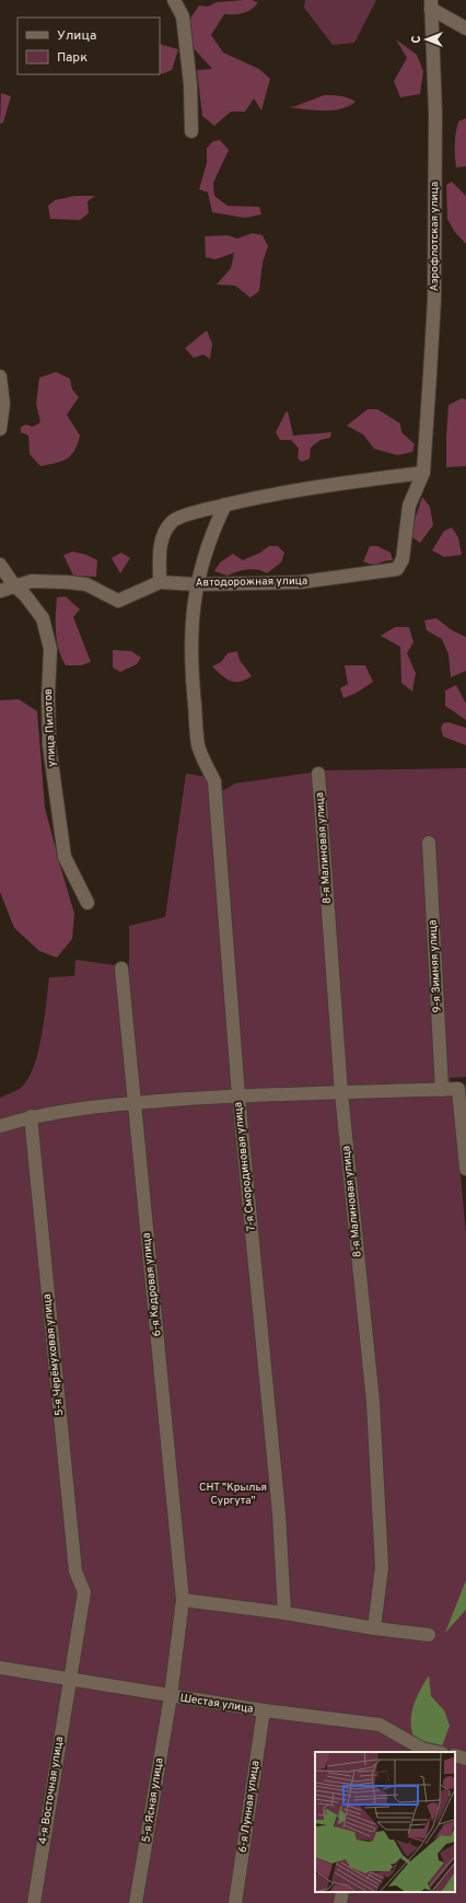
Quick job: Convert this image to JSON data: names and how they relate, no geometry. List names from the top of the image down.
{
  "streets": {
    "street": [
      "Аэрофлотская улица",
      "Автодорожная улица",
      "улица Пилотов",
      "8-я Малиновая улица",
      "9-я Зимняя улица",
      "7-я Смородиновая улица",
      "6-я Кедровая улица",
      "5-я Черёмуховая улица",
      "Шестая улица",
      "4-я Восточная улица",
      "5-я Ясная улица",
      "6-я Лунная улица"
    ]
  },
  "crossings": [
    ["Аэрофлотская улица", "Автодорожная улица"],
    ["Автодорожная улица", "улица Пилотов"],
    ["Автодорожная улица", "7-я Смородиновая улица"],
    ["6-я Кедровая улица", "Шестая улица"],
    ["6-я Кедровая улица", "5-я Ясная улица"],
    ["5-я Черёмуховая улица", "4-я Восточная улица"],
    ["Шестая улица", "4-я Восточная улица"],
    ["Шестая улица", "5-я Ясная улица"],
    ["Шестая улица", "6-я Лунная улица"]
  ],
  "parks": ["CНТ \"Крылья Сургута\""],
  "legend": ["Улица", "Парк"],
  "north": "left"
}
